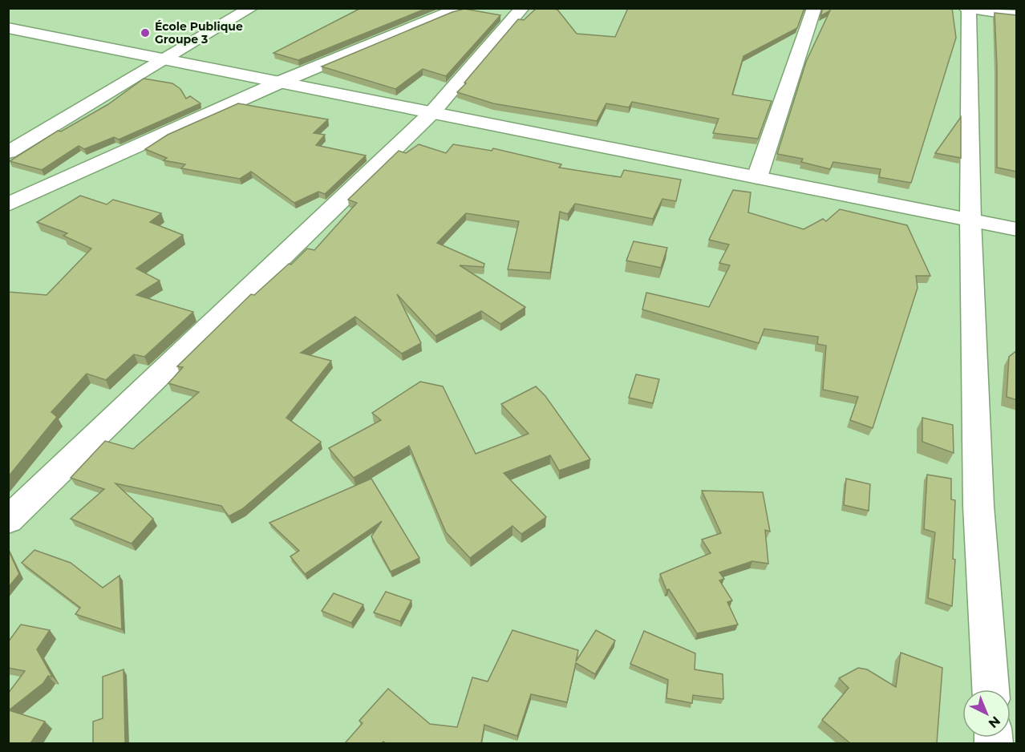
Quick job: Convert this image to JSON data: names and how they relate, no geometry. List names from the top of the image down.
{
  "places": ["École Publique Groupe 3"],
  "north": "bottom right"
}
